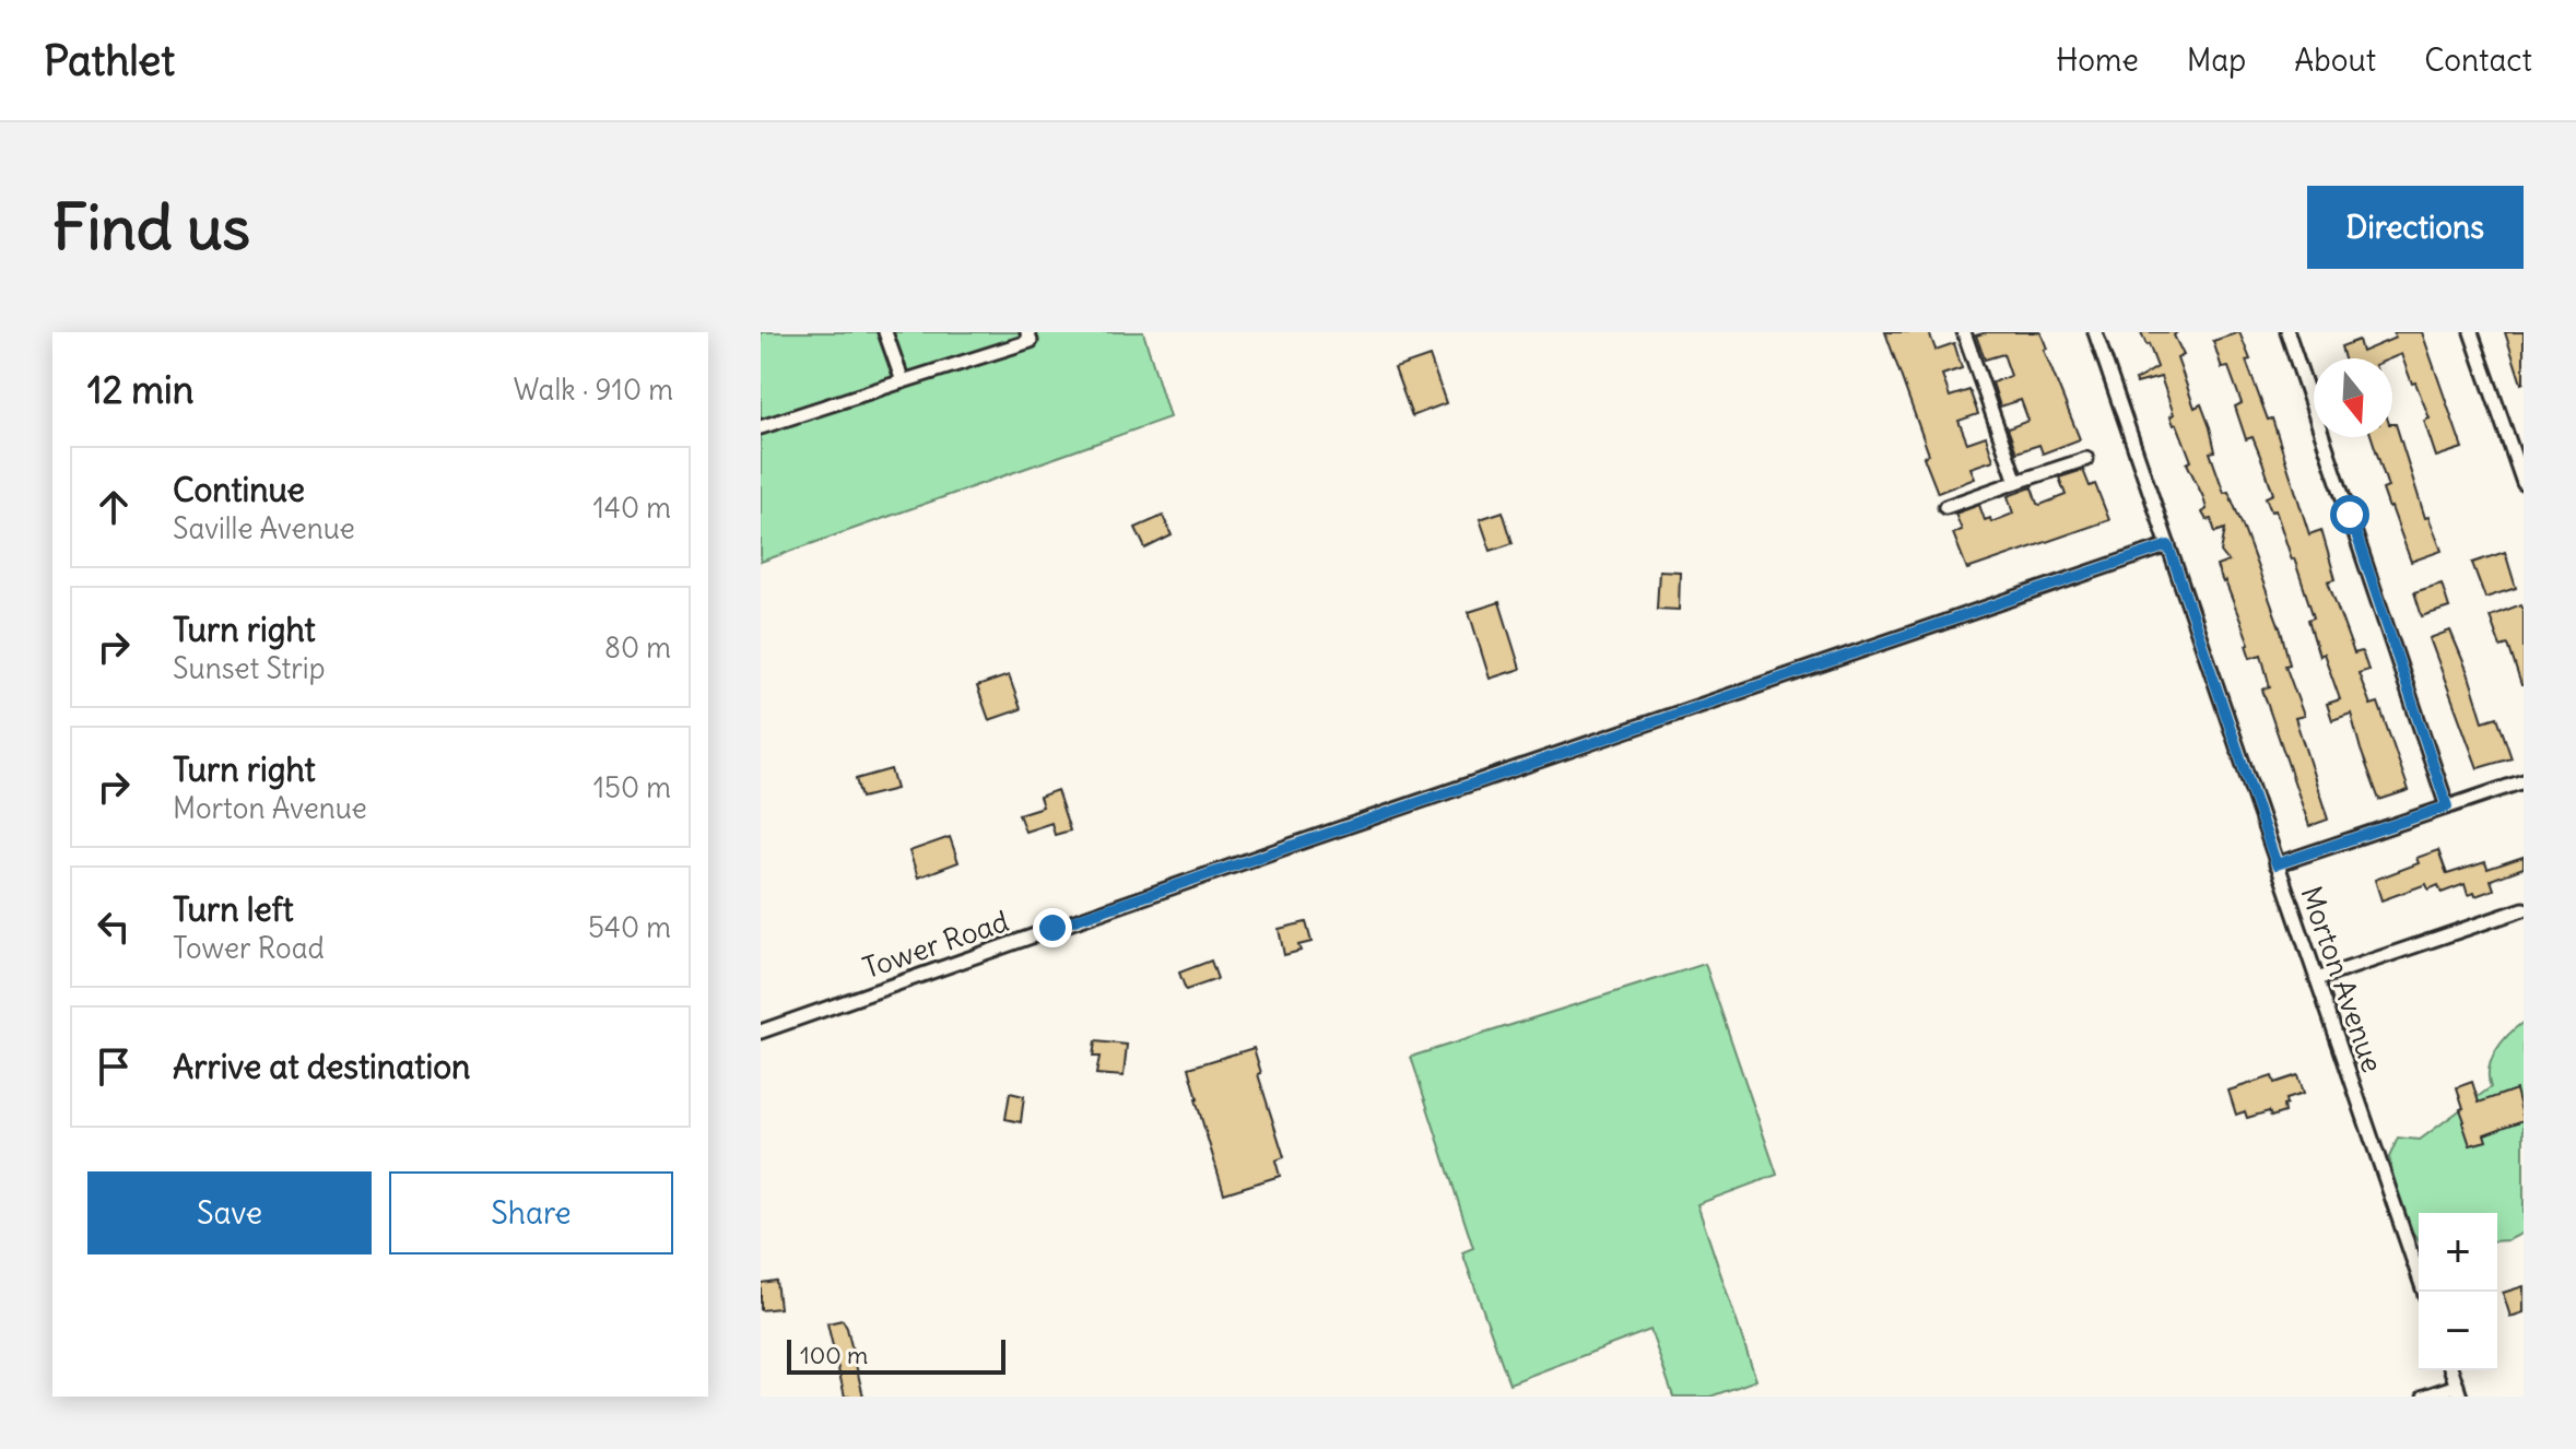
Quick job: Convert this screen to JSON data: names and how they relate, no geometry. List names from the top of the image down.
{
  "streets": {
    "street": ["Tower Road", "Morton Avenue"]
  },
  "crossings": [
    ["Tower Road", "Morton Avenue"]
  ],
  "scale_bar": "100 m",
  "north": "bottom",
  "page": {
    "header": "Pathlet",
    "nav": [
      "Home",
      "Map",
      "About",
      "Contact"
    ],
    "buttons": [
      "Directions",
      ["Save", "Share"]
    ],
    "title": "Find us",
    "heading": ["12 min", "Walk · 910 m"],
    "list": [
      ["Continue", "Saville Avenue", "140 m"],
      ["Turn right", "Sunset Strip", "80 m"],
      ["Turn right", "Morton Avenue", "150 m"],
      ["Turn left", "Tower Road", "540 m"],
      "Arrive at destination"
    ],
    "map_buttons": ["+", "−"],
    "scale": "100 m"
  }
}
